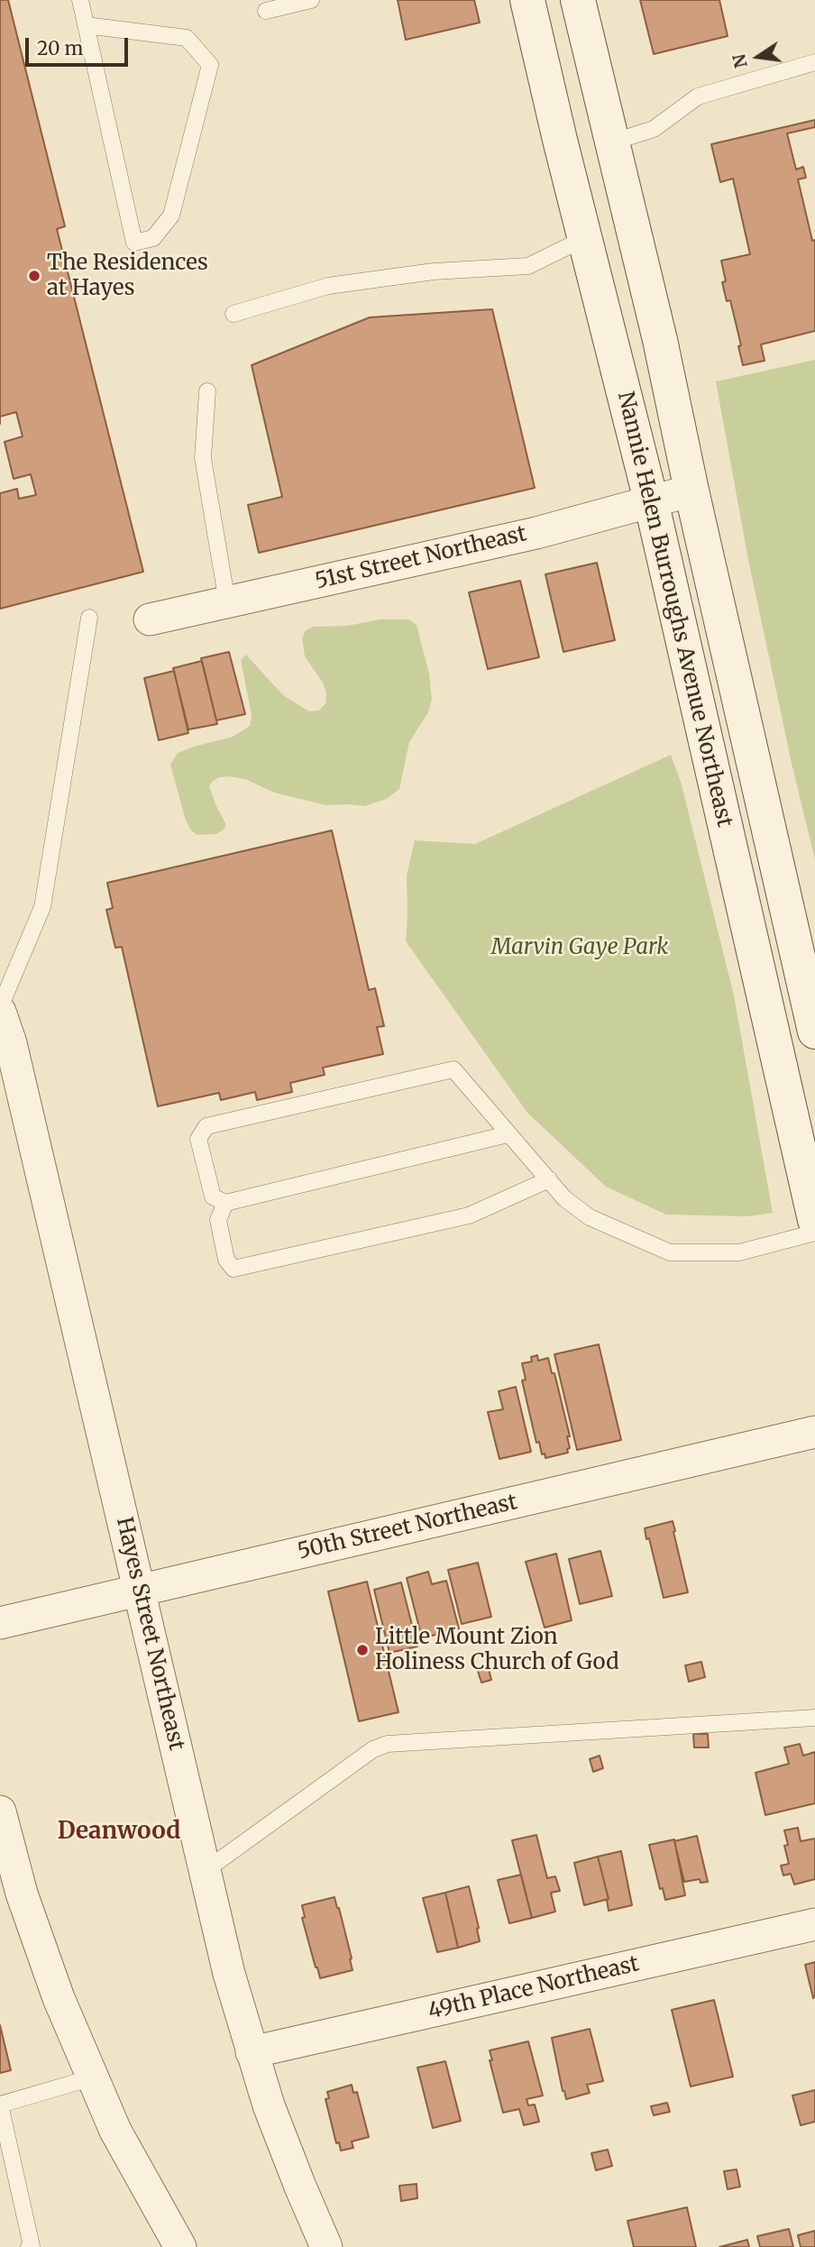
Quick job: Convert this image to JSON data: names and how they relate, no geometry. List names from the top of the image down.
{
  "streets": {
    "main road": ["Nannie Helen Burroughs Avenue Northeast"],
    "street": [
      "51st Street Northeast",
      "50th Street Northeast",
      "Hayes Street Northeast",
      "49th Place Northeast"
    ]
  },
  "crossings": [
    ["51st Street Northeast", "Nannie Helen Burroughs Avenue Northeast"],
    ["50th Street Northeast", "Hayes Street Northeast"],
    ["Hayes Street Northeast", "49th Place Northeast"]
  ],
  "districts": ["Deanwood"],
  "parks": ["Marvin Gaye Park"],
  "places": ["The Residences at Hayes", "Little Mount Zion Holiness Church of God"],
  "scale_bar": "20 m",
  "north": "left"
}
